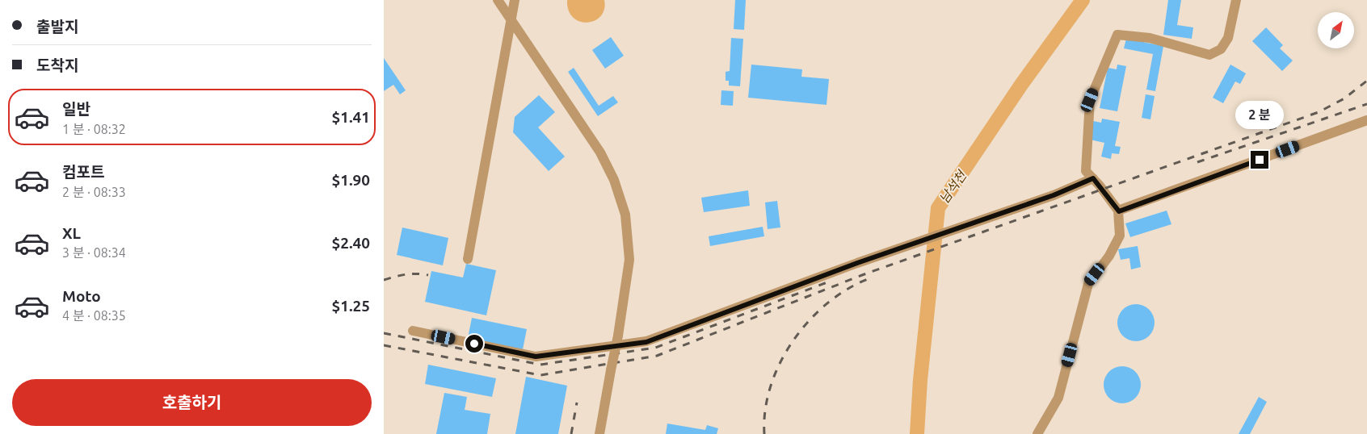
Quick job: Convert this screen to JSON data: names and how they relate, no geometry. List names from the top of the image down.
{
  "water": ["남석천"],
  "north": "top right",
  "page": {
    "banner": ["출발지", "도착지"],
    "list": [
      {
        "name": "일반",
        "note": "1 분 · 08:32",
        "value": "$1.41"
      },
      {
        "name": "컴포트",
        "note": "2 분 · 08:33",
        "value": "$1.90"
      },
      {
        "name": "XL",
        "note": "3 분 · 08:34",
        "value": "$2.40"
      },
      {
        "name": "Moto",
        "note": "4 분 · 08:35",
        "value": "$1.25"
      }
    ],
    "bubble": "2 분",
    "buttons": "호출하기"
  }
}
